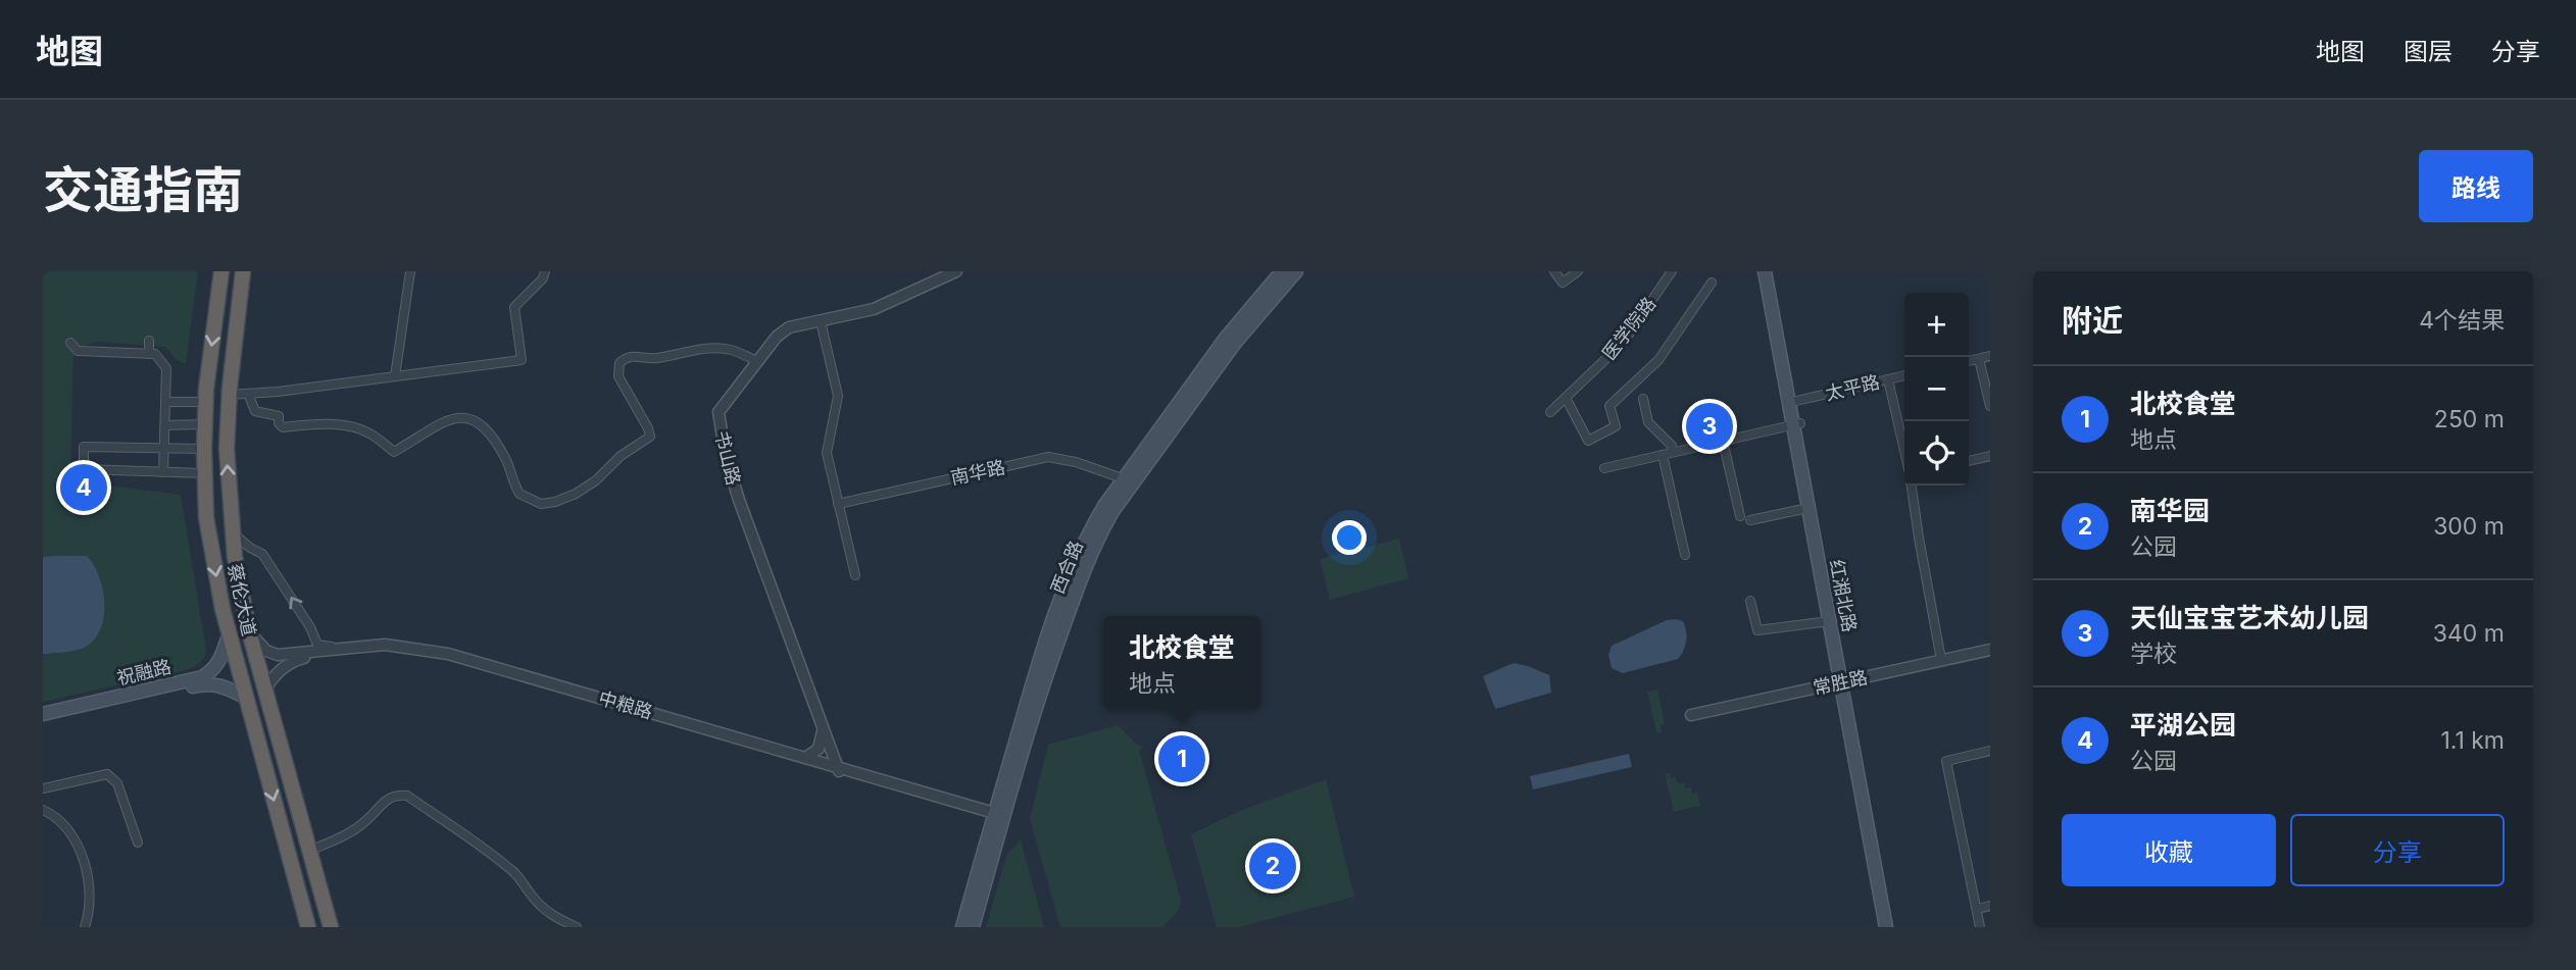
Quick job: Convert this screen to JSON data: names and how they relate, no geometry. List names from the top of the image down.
{
  "streets": {
    "highway": ["蔡伦大道"],
    "main road": ["西合路", "红湘北路", "祝融路"],
    "street": [
      "医学院路",
      "太平路",
      "书山路",
      "南华路",
      "常胜路",
      "中粮路"
    ]
  },
  "crossings": [
    ["太平路", "红湘北路"],
    ["书山路", "中粮路"],
    ["西合路", "中粮路"],
    ["红湘北路", "常胜路"],
    ["蔡伦大道", "祝融路"],
    ["蔡伦大道", "中粮路"]
  ],
  "page": {
    "header": "地图",
    "nav": ["地图", "图层", "分享"],
    "title": "交通指南",
    "buttons": [
      "路线",
      ["收藏", "分享"]
    ],
    "heading": ["附近", "4个结果"],
    "map_buttons": ["+", "−"],
    "list": [
      {
        "mark": "1",
        "name": "北校食堂",
        "note": "地点",
        "value": "250 m"
      },
      {
        "mark": "2",
        "name": "南华园",
        "note": "公园",
        "value": "300 m"
      },
      {
        "mark": "3",
        "name": "天仙宝宝艺术幼儿园",
        "note": "学校",
        "value": "340 m"
      },
      {
        "mark": "4",
        "name": "平湖公园",
        "note": "公园",
        "value": "1.1 km"
      }
    ],
    "pins": [
      "3",
      "4",
      "1",
      "2"
    ],
    "popup": ["北校食堂", "地点"]
  }
}
